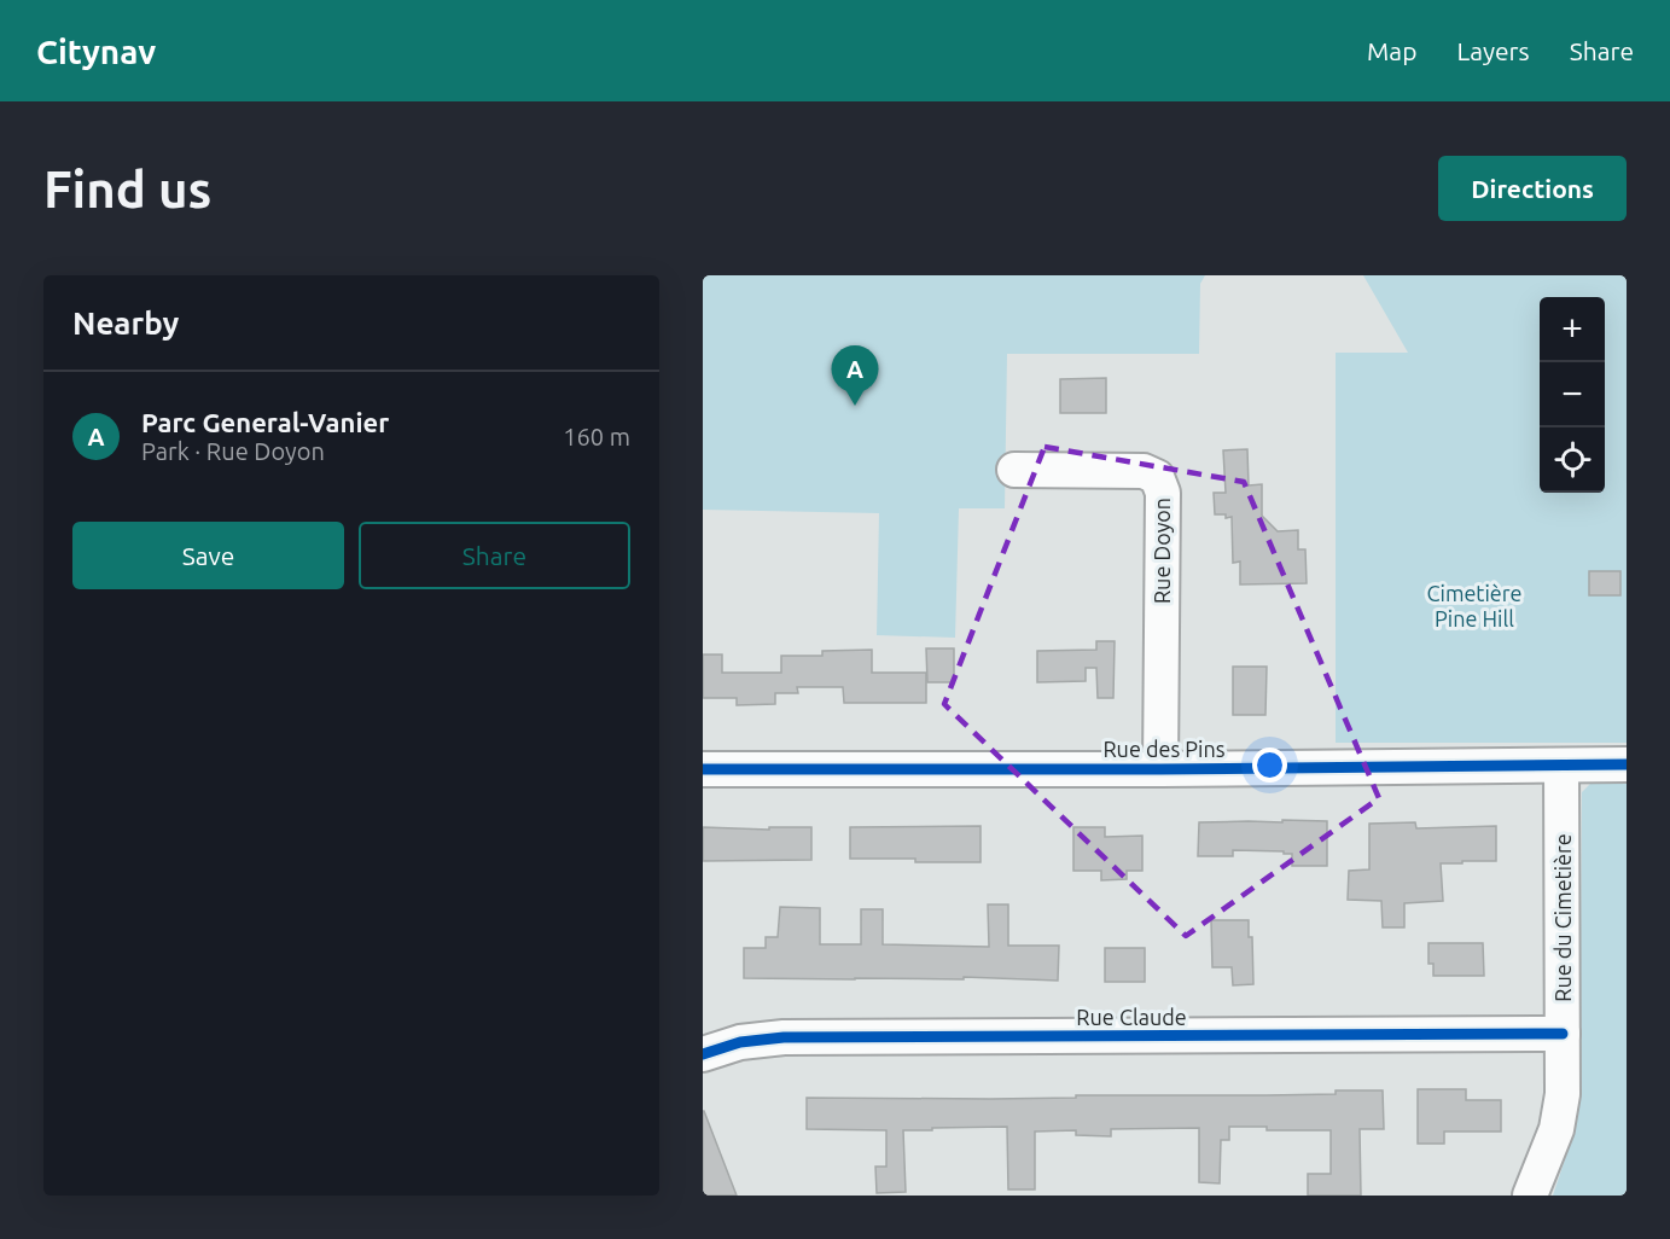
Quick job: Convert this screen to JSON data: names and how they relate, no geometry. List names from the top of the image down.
{
  "streets": {
    "street": [
      "Rue Doyon",
      "Rue des Pins",
      "Rue du Cimetière",
      "Rue Claude"
    ]
  },
  "crossings": [
    ["Rue Doyon", "Rue des Pins"],
    ["Rue des Pins", "Rue du Cimetière"],
    ["Rue du Cimetière", "Rue Claude"]
  ],
  "parks": ["Cimetière Pine Hill"],
  "page": {
    "header": "Citynav",
    "nav": ["Map", "Layers", "Share"],
    "buttons": [
      "Directions",
      ["Save", "Share"]
    ],
    "title": "Find us",
    "heading": "Nearby",
    "map_buttons": ["+", "−"],
    "pins": "A",
    "list": [
      {
        "mark": "A",
        "name": "Parc General-Vanier",
        "note": "Park · Rue Doyon",
        "value": "160 m"
      }
    ]
  }
}
